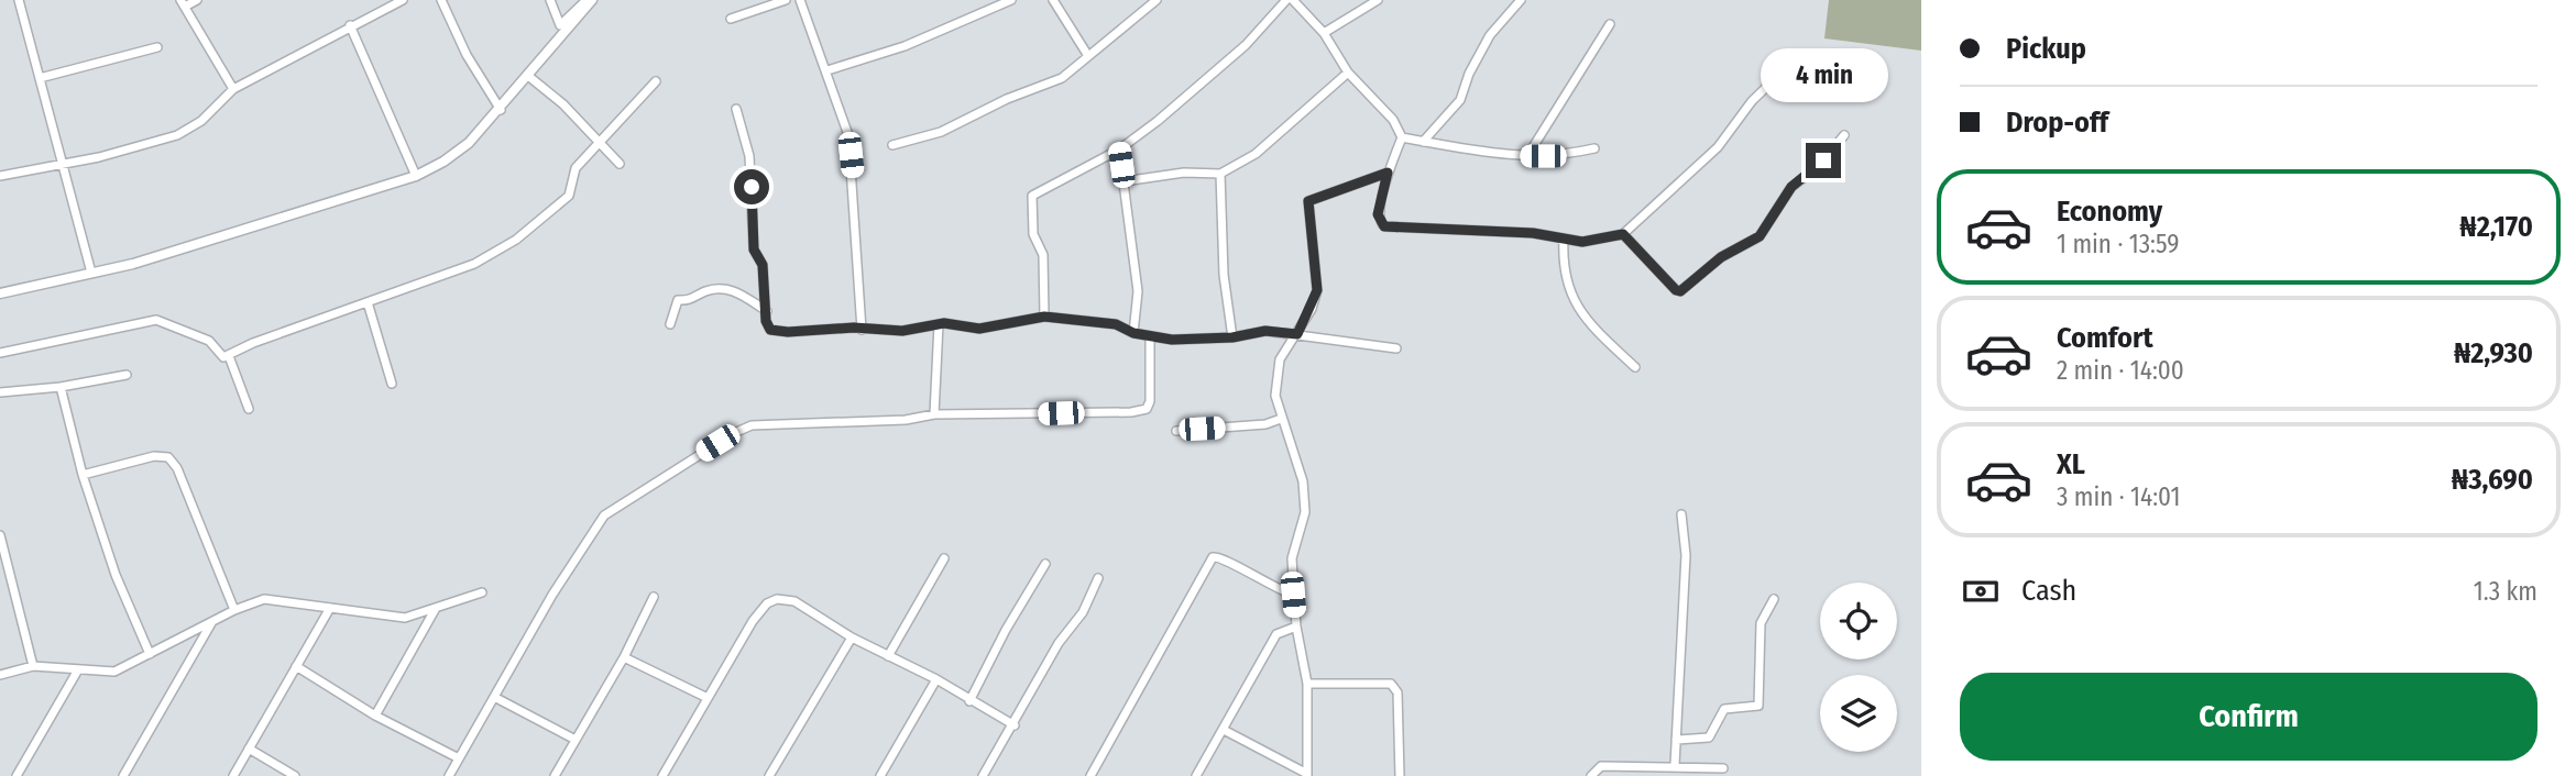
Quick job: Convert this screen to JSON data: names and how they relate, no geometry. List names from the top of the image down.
{
  "page": {
    "banner": ["Pickup", "Drop-off"],
    "bubble": "4 min",
    "list": [
      {
        "name": "Economy",
        "note": "1 min · 13:59",
        "value": "₦2,170"
      },
      {
        "name": "Comfort",
        "note": "2 min · 14:00",
        "value": "₦2,930"
      },
      {
        "name": "XL",
        "note": "3 min · 14:01",
        "value": "₦3,690"
      }
    ],
    "pay": ["Cash", "1.3 km"],
    "buttons": "Confirm"
  }
}
